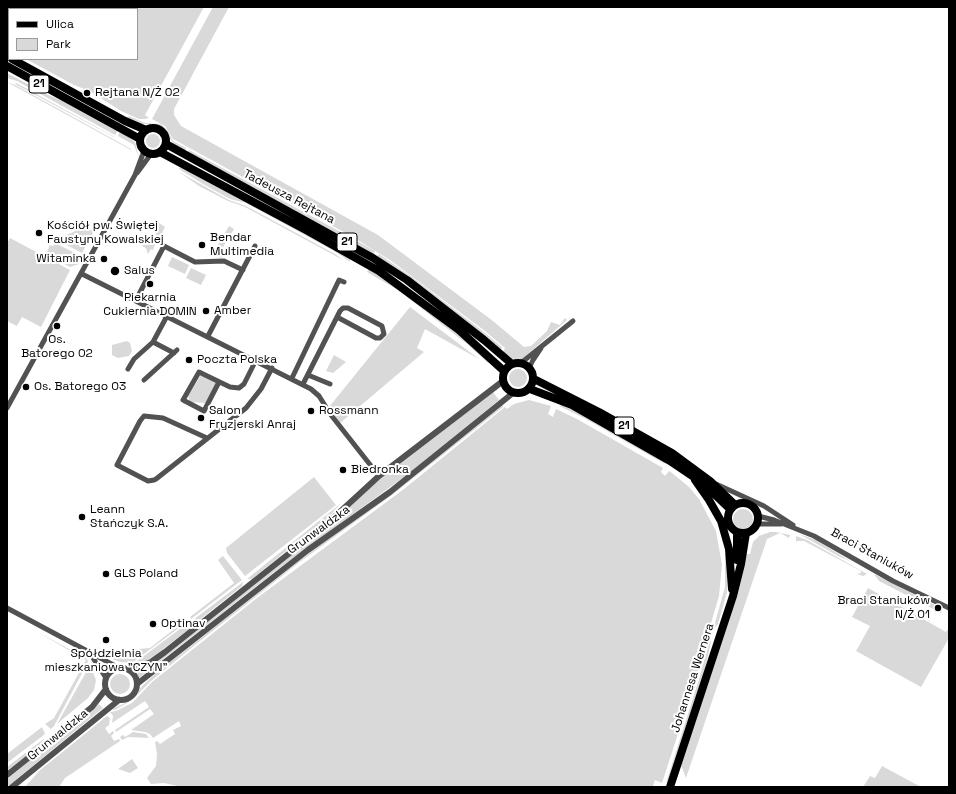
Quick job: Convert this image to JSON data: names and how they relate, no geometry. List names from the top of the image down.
{
  "streets": {
    "main road": ["21", "Tadeusza Rejtana", "Johannesa Wernera"],
    "street": ["Grunwaldzka", "Braci Staniuków"]
  },
  "crossings": [
    ["21", "Tadeusza Rejtana"],
    ["21", "Grunwaldzka"],
    ["21", "Braci Staniuków"],
    ["21", "Johannesa Wernera"],
    ["Tadeusza Rejtana", "Grunwaldzka"],
    ["Braci Staniuków", "Johannesa Wernera"]
  ],
  "places": [
    "Rejtana N/Ż 02",
    "Kościół pw. Świętej Faustyny Kowalskiej",
    "Bendar Multimedia",
    "Witaminka",
    "Salus",
    "Piekarnia Cukiernia DOMIN",
    "Amber",
    "Os. Batorego 02",
    "Poczta Polska",
    "Os. Batorego 03",
    "Rossmann",
    "Salon Fryzjerski Anraj",
    "Biedronka",
    "Leann Stańczyk S.A.",
    "GLS Poland",
    "Braci Staniuków N/Ż 01",
    "Optinav",
    "Spółdzielnia mieszkaniowa \"CZYN\""
  ],
  "legend": ["Ulica", "Park"]
}
